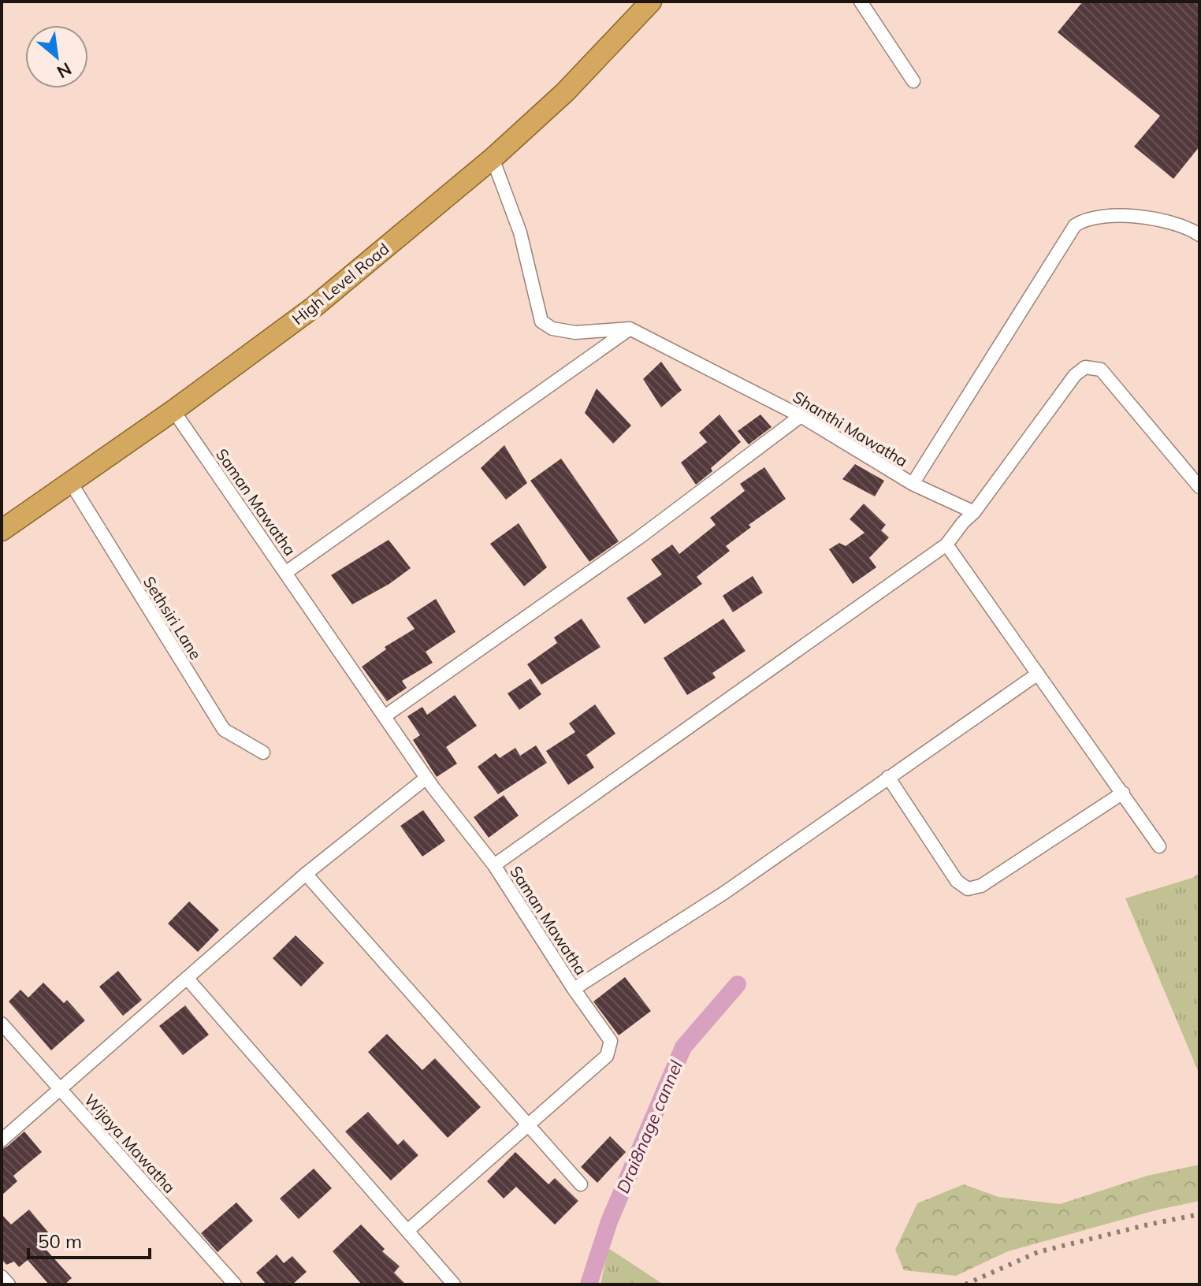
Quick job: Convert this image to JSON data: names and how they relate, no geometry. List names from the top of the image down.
{
  "streets": {
    "highway": ["High Level Road"],
    "street": [
      "Shanthi Mawatha",
      "Saman Mawatha",
      "Sethsiri Lane",
      "Wijaya Mawatha"
    ]
  },
  "crossings": [
    ["High Level Road", "Saman Mawatha"],
    ["High Level Road", "Sethsiri Lane"]
  ],
  "water": ["Drai8nage cannel"],
  "scale_bar": "50 m",
  "north": "bottom right"
}
